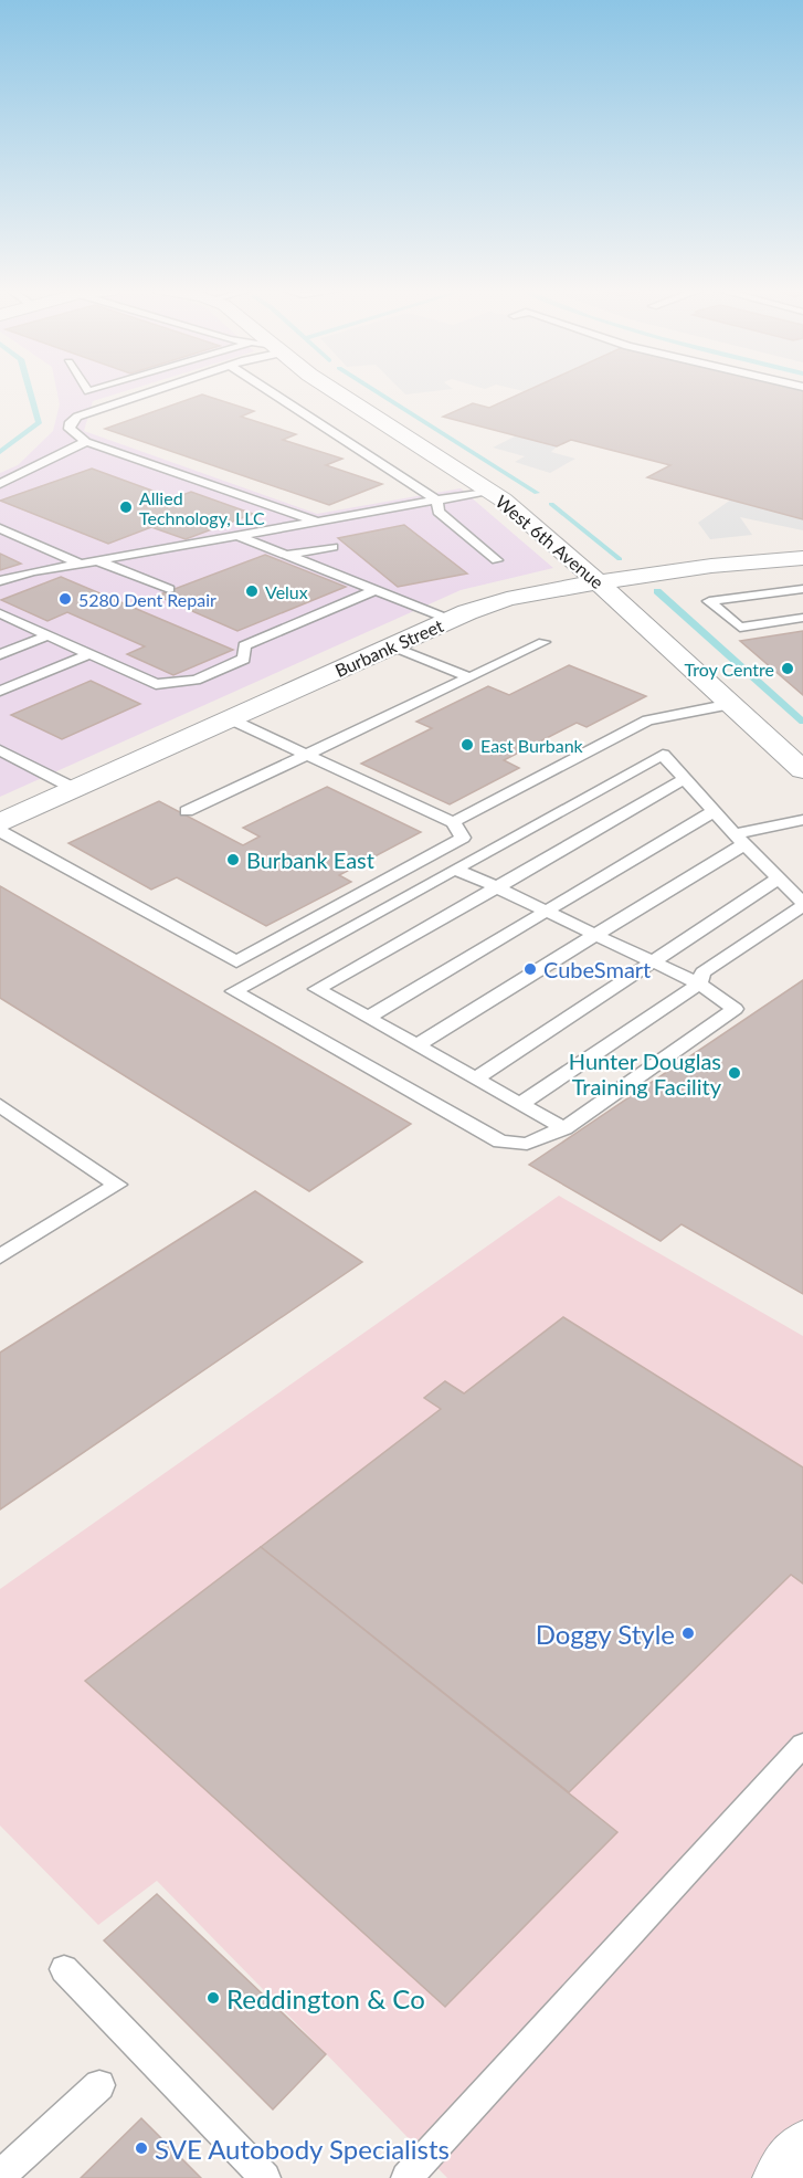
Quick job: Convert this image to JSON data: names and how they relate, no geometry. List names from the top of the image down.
{
  "streets": {
    "street": ["West 6th Avenue", "Burbank Street"]
  },
  "crossings": [
    ["West 6th Avenue", "Burbank Street"]
  ],
  "places": [
    "Allied Technology, LLC",
    "Velux",
    "5280 Dent Repair",
    "Troy Centre",
    "East Burbank",
    "Burbank East",
    "CubeSmart",
    "Hunter Douglas Training Facility",
    "Doggy Style",
    "Reddington & Co",
    "SVE Autobody Specialists"
  ]
}
